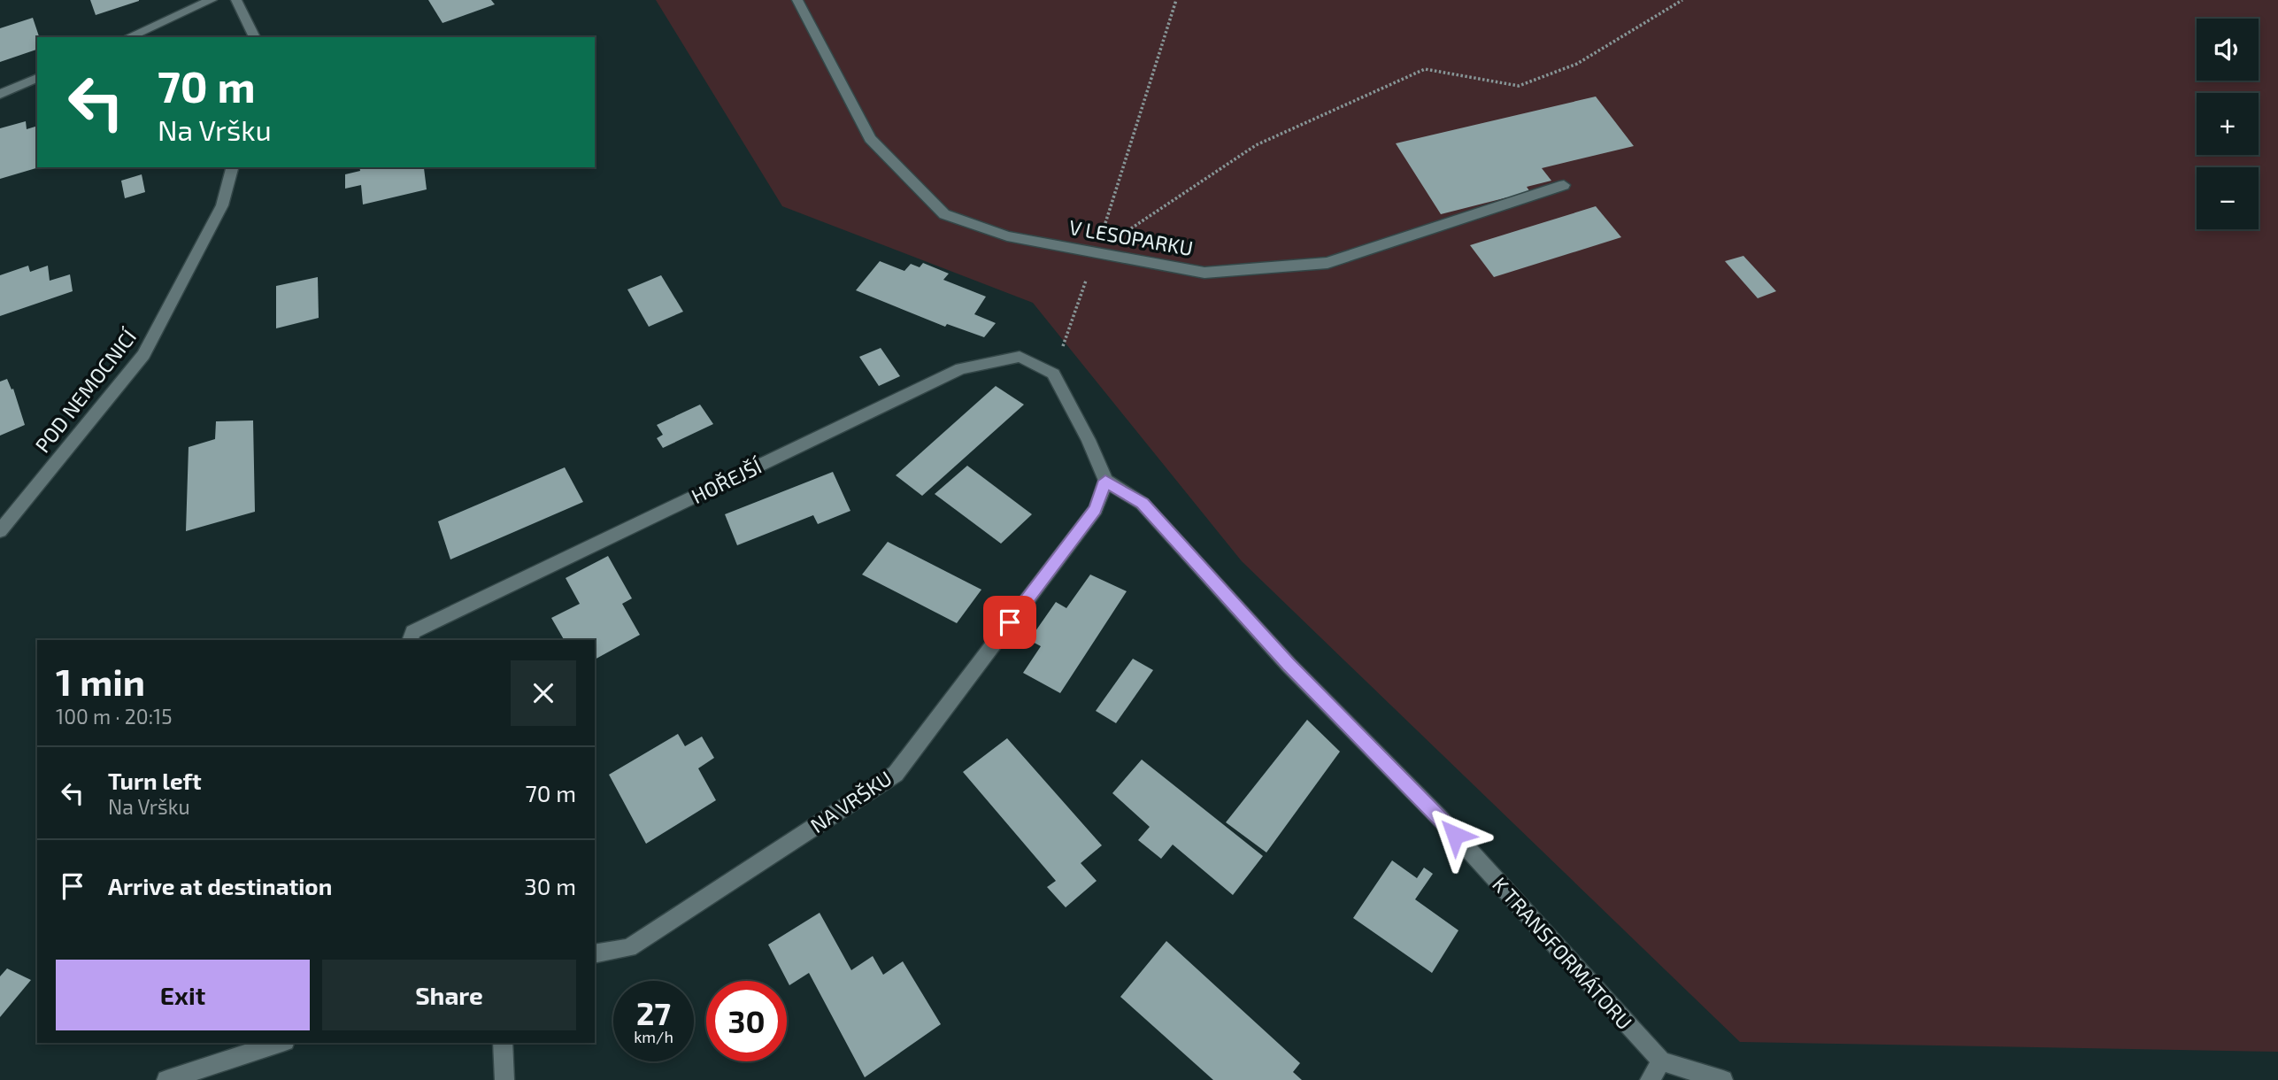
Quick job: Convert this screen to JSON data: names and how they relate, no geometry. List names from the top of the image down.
{
  "streets": {
    "street": [
      "V LESOPARKU",
      "POD NEMOCNICÍ",
      "HOŘEJŠÍ",
      "NA VRŠKU",
      "K TRANSFORMÁTORU"
    ]
  },
  "crossings": [
    ["NA VRŠKU", "K TRANSFORMÁTORU"]
  ],
  "page": {
    "map_buttons": ["+", "−"],
    "turn": ["70 m", "Na Vršku"],
    "heading": ["1 min", "100 m · 20:15"],
    "list": [
      {
        "name": "Turn left",
        "note": "Na Vršku",
        "value": "70 m"
      },
      {
        "name": "Arrive at destination",
        "value": "30 m"
      }
    ],
    "buttons": ["Exit", "Share"],
    "speed": "27 km/h",
    "limit": "30"
  }
}
